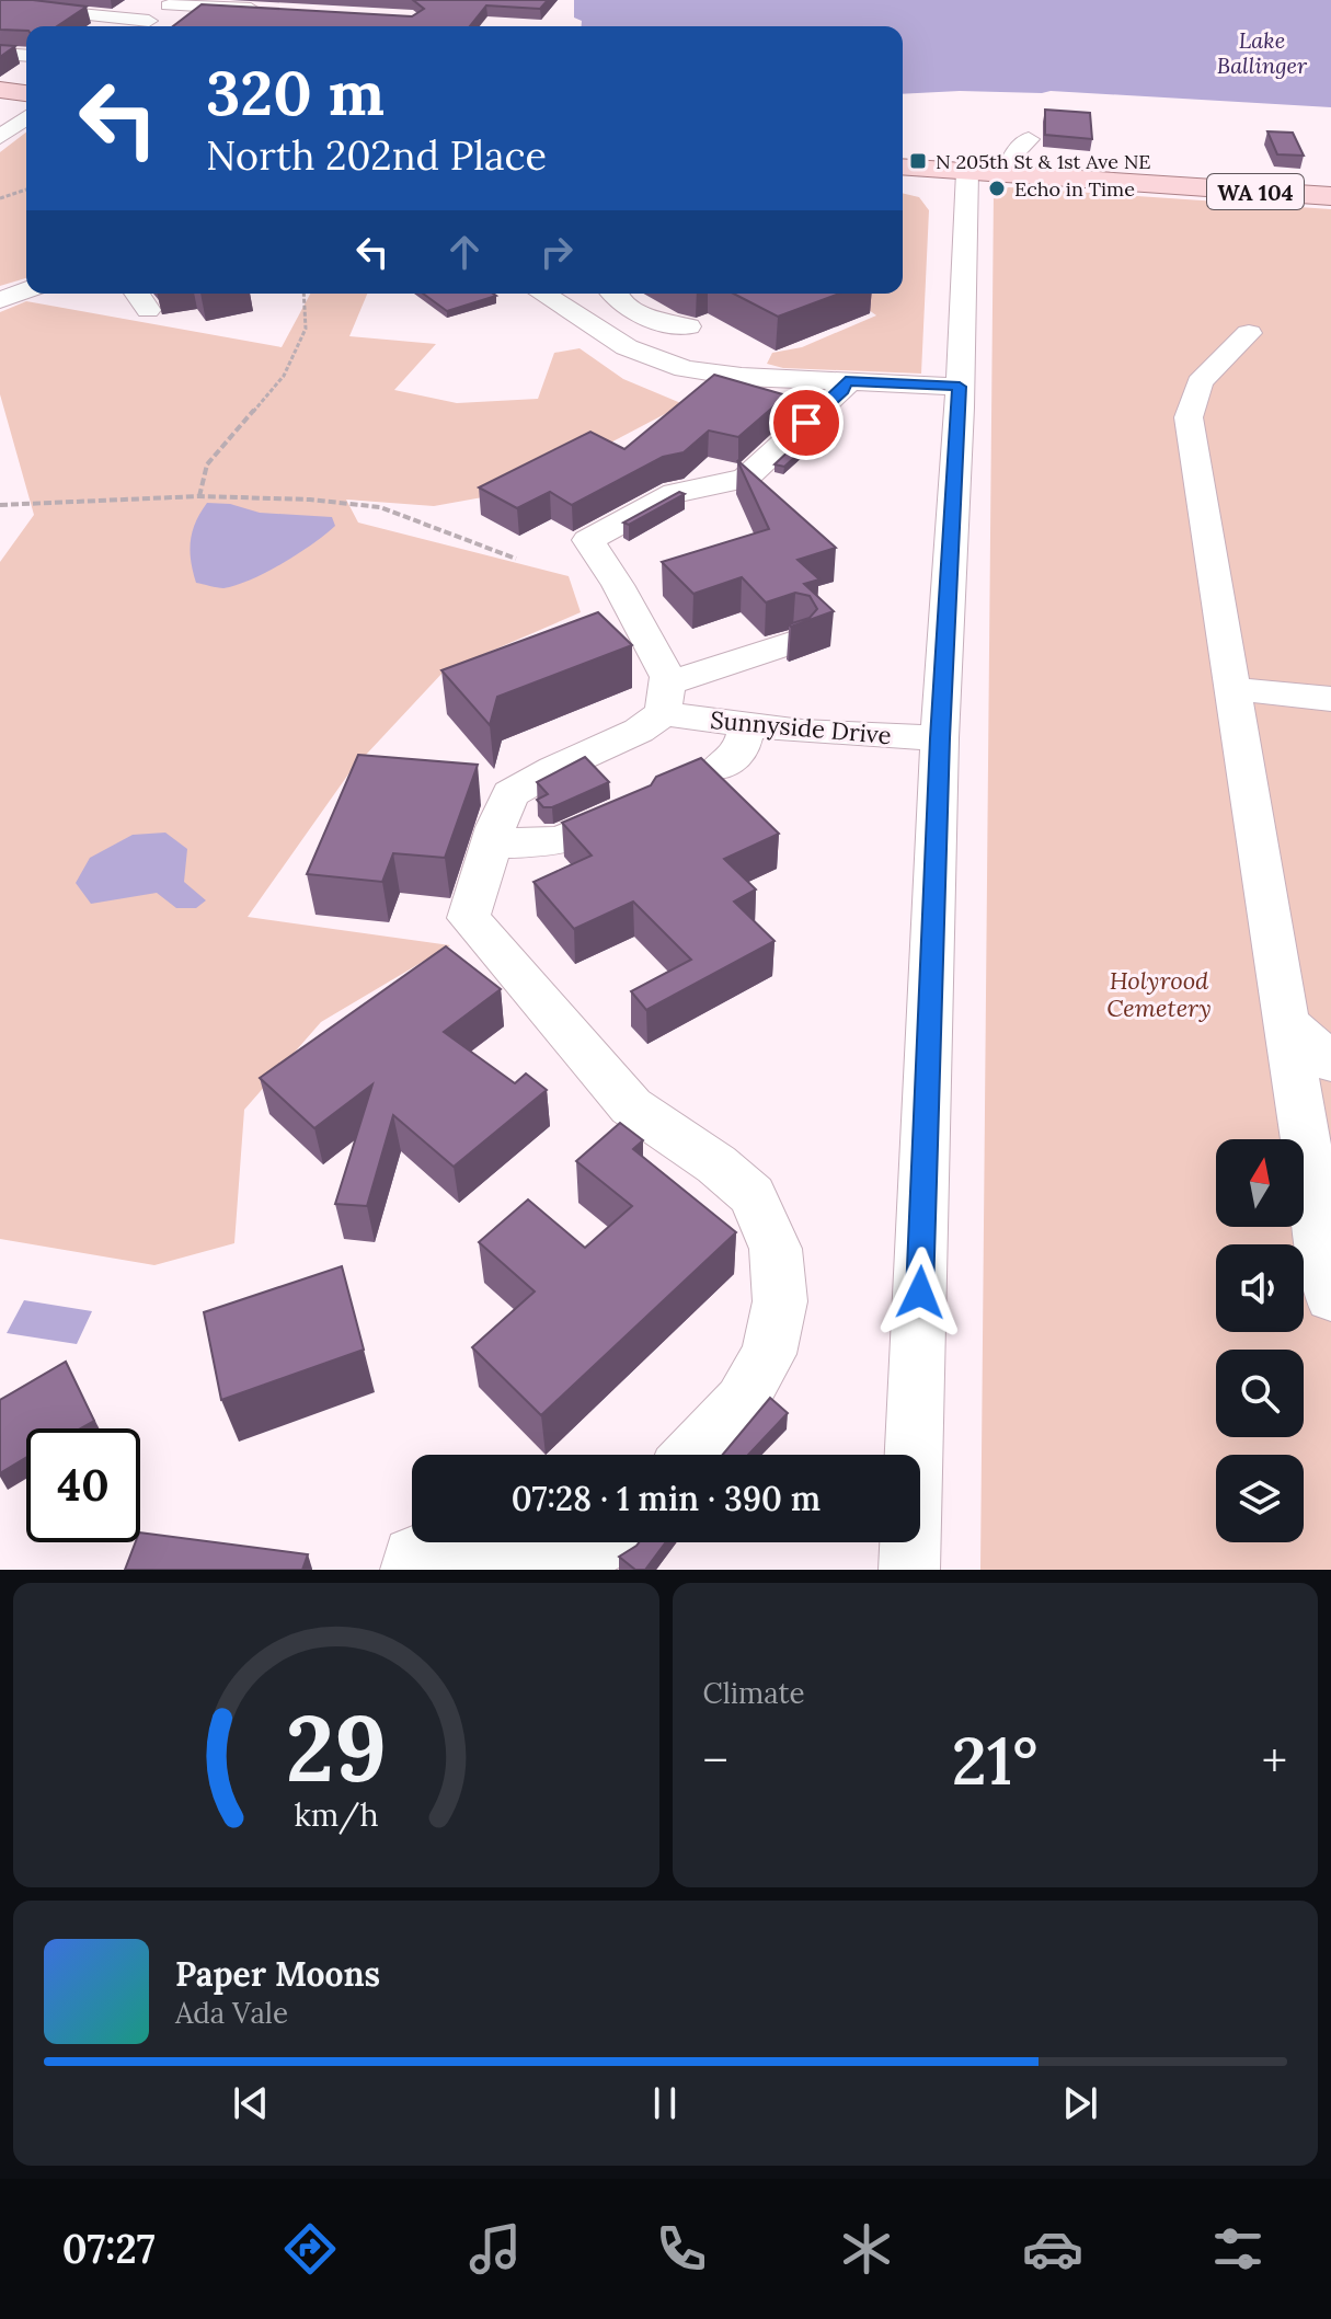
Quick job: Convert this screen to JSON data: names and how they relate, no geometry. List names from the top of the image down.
{
  "streets": {
    "main road": ["WA 104"],
    "street": ["Sunnyside Drive"]
  },
  "water": ["Lake Ballinger"],
  "parks": ["Holyrood Cemetery"],
  "places": {
    "transit": ["N 205th St & 1st Ave NE"],
    "other": ["Echo in Time"]
  },
  "north": "top",
  "page": {
    "turn": ["320 m", "North 202nd Place"],
    "limit": "40",
    "trip": "07:28 · 1 min · 390 m",
    "tile": "Climate",
    "heat": ["−", "21°", "+"],
    "song": ["Paper Moons", "Ada Vale"],
    "tabs": "07:27",
    "gauge": ["29", "km/h"]
  }
}
